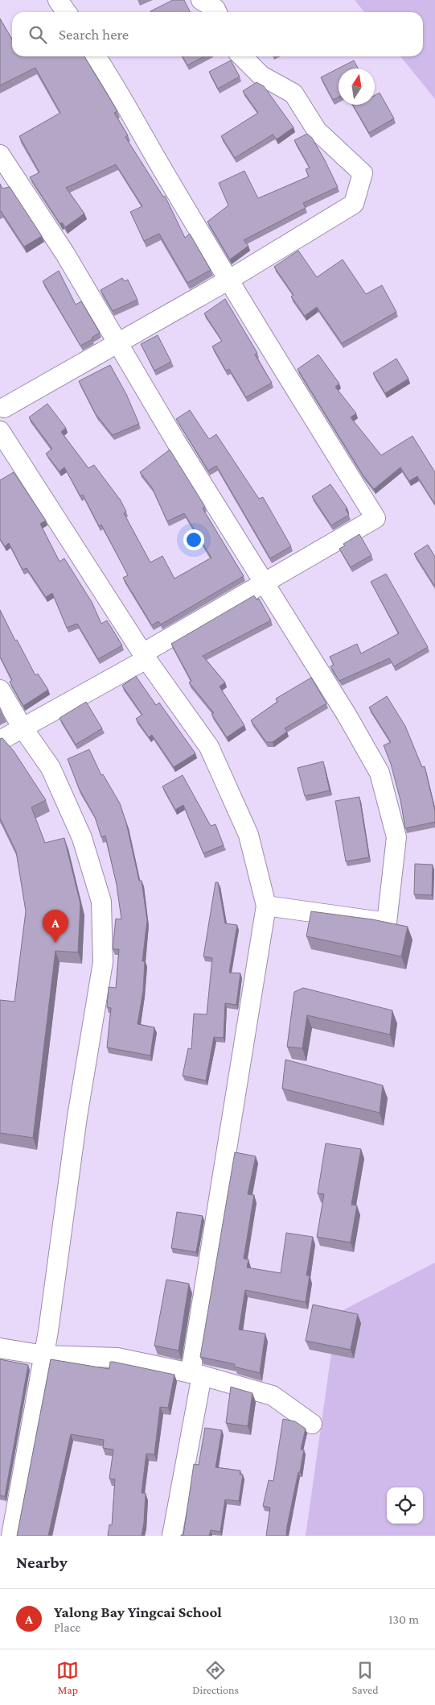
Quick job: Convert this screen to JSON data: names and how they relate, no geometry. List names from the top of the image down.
{
  "north": "top",
  "page": {
    "search": "Search here",
    "pins": "A",
    "heading": "Nearby",
    "list": [
      {
        "mark": "A",
        "name": "Yalong Bay Yingcai School",
        "note": "Place",
        "value": "130 m"
      }
    ],
    "nav": ["Map", "Directions", "Saved"]
  }
}
